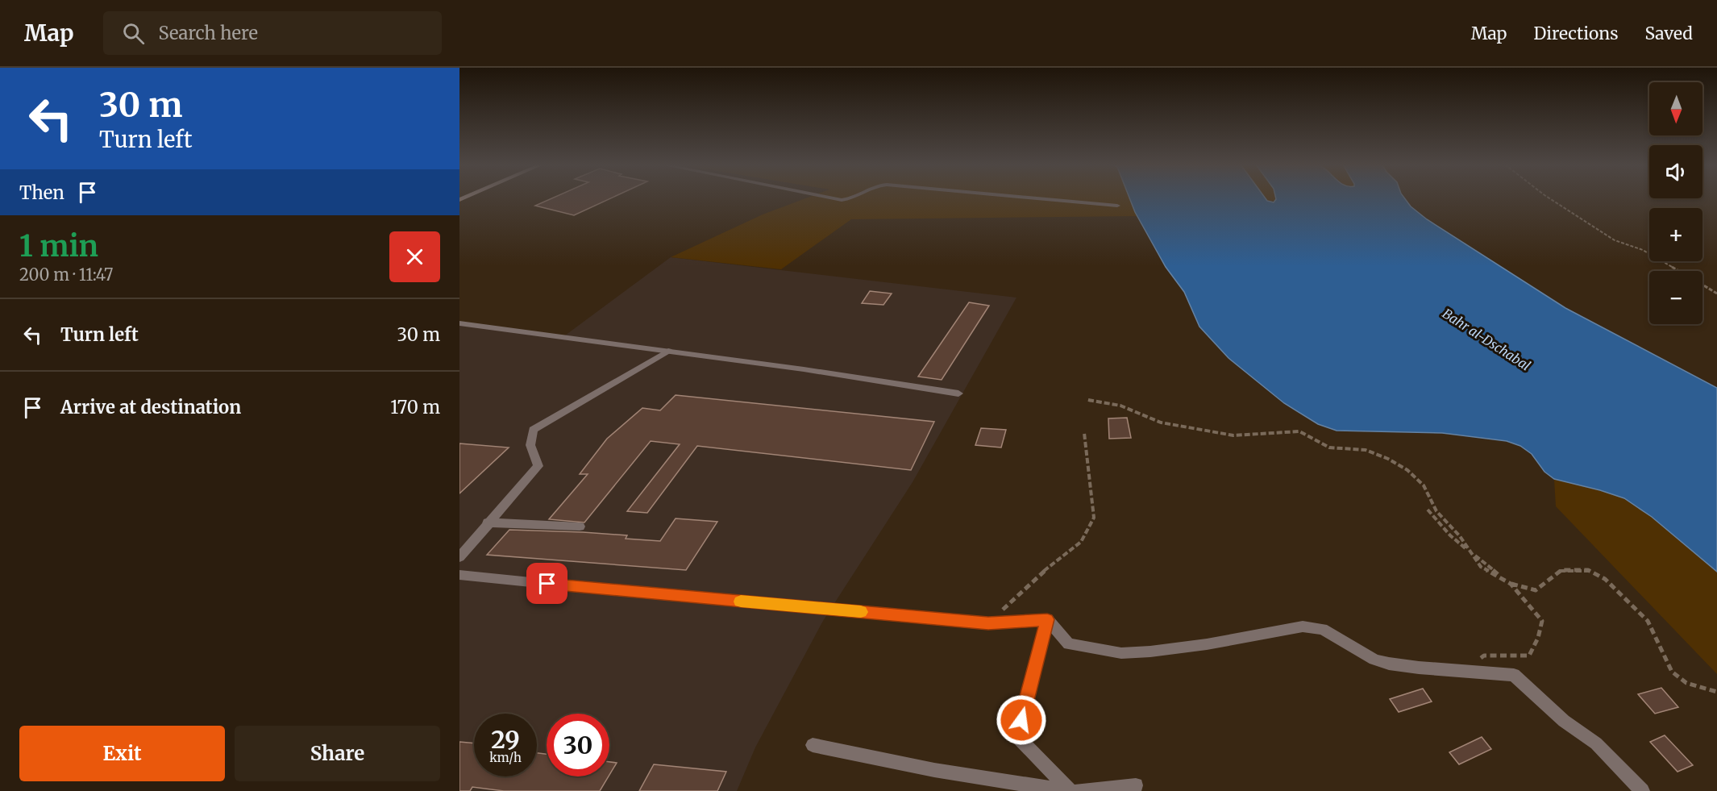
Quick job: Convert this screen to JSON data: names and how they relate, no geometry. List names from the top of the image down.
{
  "water": ["Bahr al-Dschabal"],
  "north": "bottom",
  "page": {
    "header": "Map",
    "search": "Search here",
    "nav": ["Map", "Directions", "Saved"],
    "turn": ["30 m", "Turn left"],
    "map_buttons": ["+", "−"],
    "then": "Then",
    "heading": ["1 min", "200 m · 11:47"],
    "list": [
      {
        "name": "Turn left",
        "value": "30 m"
      },
      {
        "name": "Arrive at destination",
        "value": "170 m"
      }
    ],
    "speed": "29 km/h",
    "limit": "30",
    "buttons": ["Exit", "Share"]
  }
}
